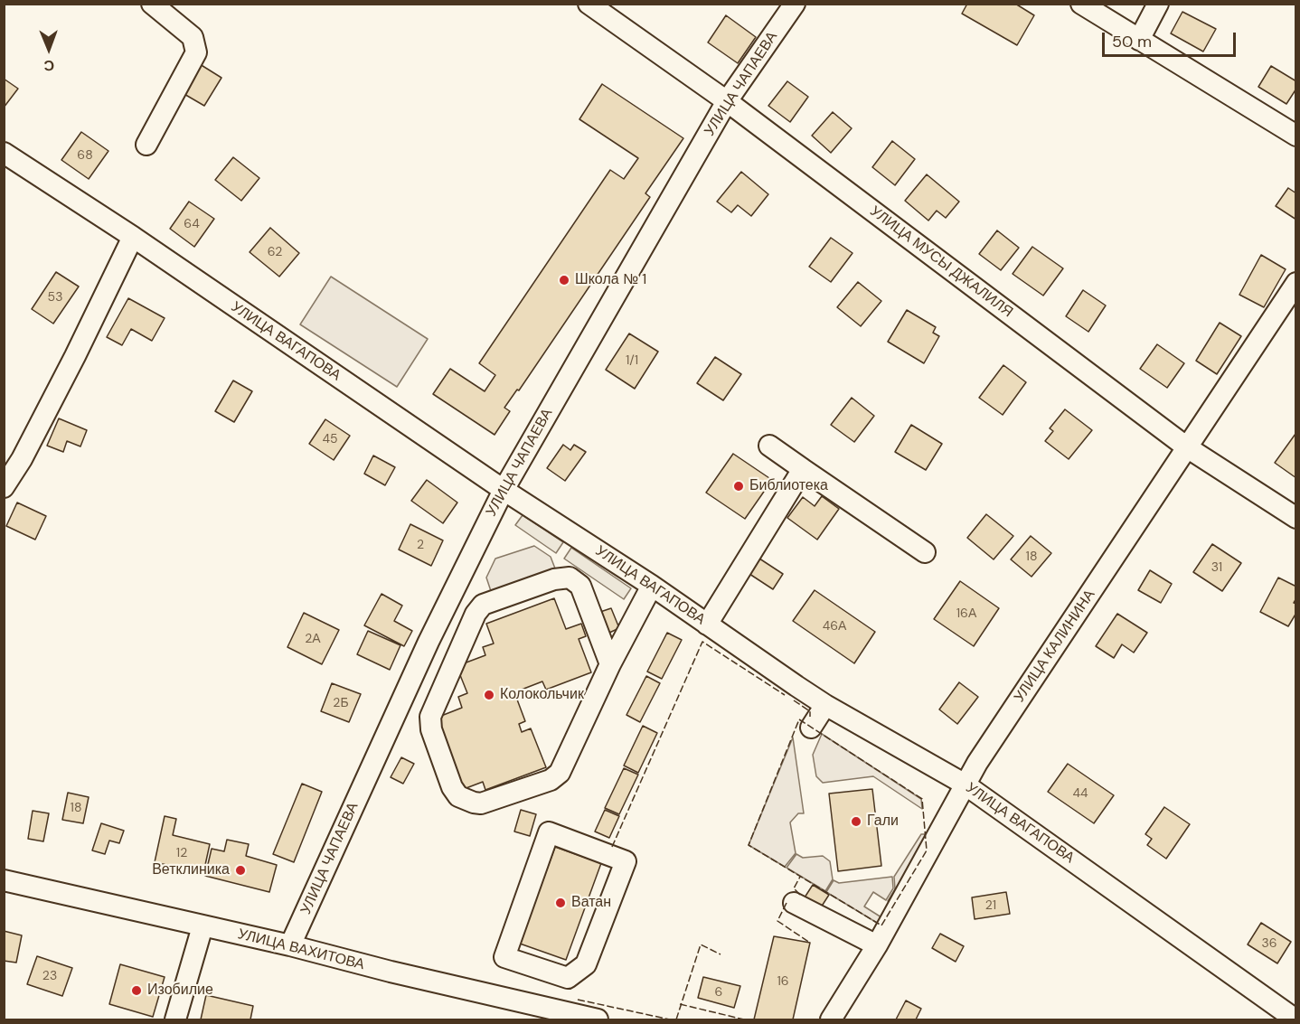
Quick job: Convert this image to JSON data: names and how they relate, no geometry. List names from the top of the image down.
{
  "streets": {
    "street": [
      "УЛИЦА ЧАПАЕВА",
      "УЛИЦА МУСЫ ДЖАЛИЛЯ",
      "УЛИЦА ВАГАПОВА",
      "УЛИЦА КАЛИНИНА",
      "УЛИЦА ВАХИТОВА"
    ]
  },
  "crossings": [
    ["УЛИЦА ЧАПАЕВА", "УЛИЦА МУСЫ ДЖАЛИЛЯ"],
    ["УЛИЦА ЧАПАЕВА", "УЛИЦА ВАГАПОВА"],
    ["УЛИЦА ЧАПАЕВА", "УЛИЦА ВАХИТОВА"],
    ["УЛИЦА МУСЫ ДЖАЛИЛЯ", "УЛИЦА КАЛИНИНА"],
    ["УЛИЦА ВАГАПОВА", "УЛИЦА КАЛИНИНА"]
  ],
  "places": [
    "Школа № 1",
    "Библиотека",
    "Колокольчик",
    "Гали",
    "Ветклиника",
    "Ватан",
    "Изобилие"
  ],
  "house_numbers": [
    "68",
    "64",
    "62",
    "53",
    "1/1",
    "45",
    "2",
    "18",
    "31",
    "16А",
    "46А",
    "2А",
    "2Б",
    "44",
    "18",
    "12",
    "21",
    "36",
    "23",
    "16",
    "6"
  ],
  "scale_bar": "50 m",
  "north": "bottom"
}
